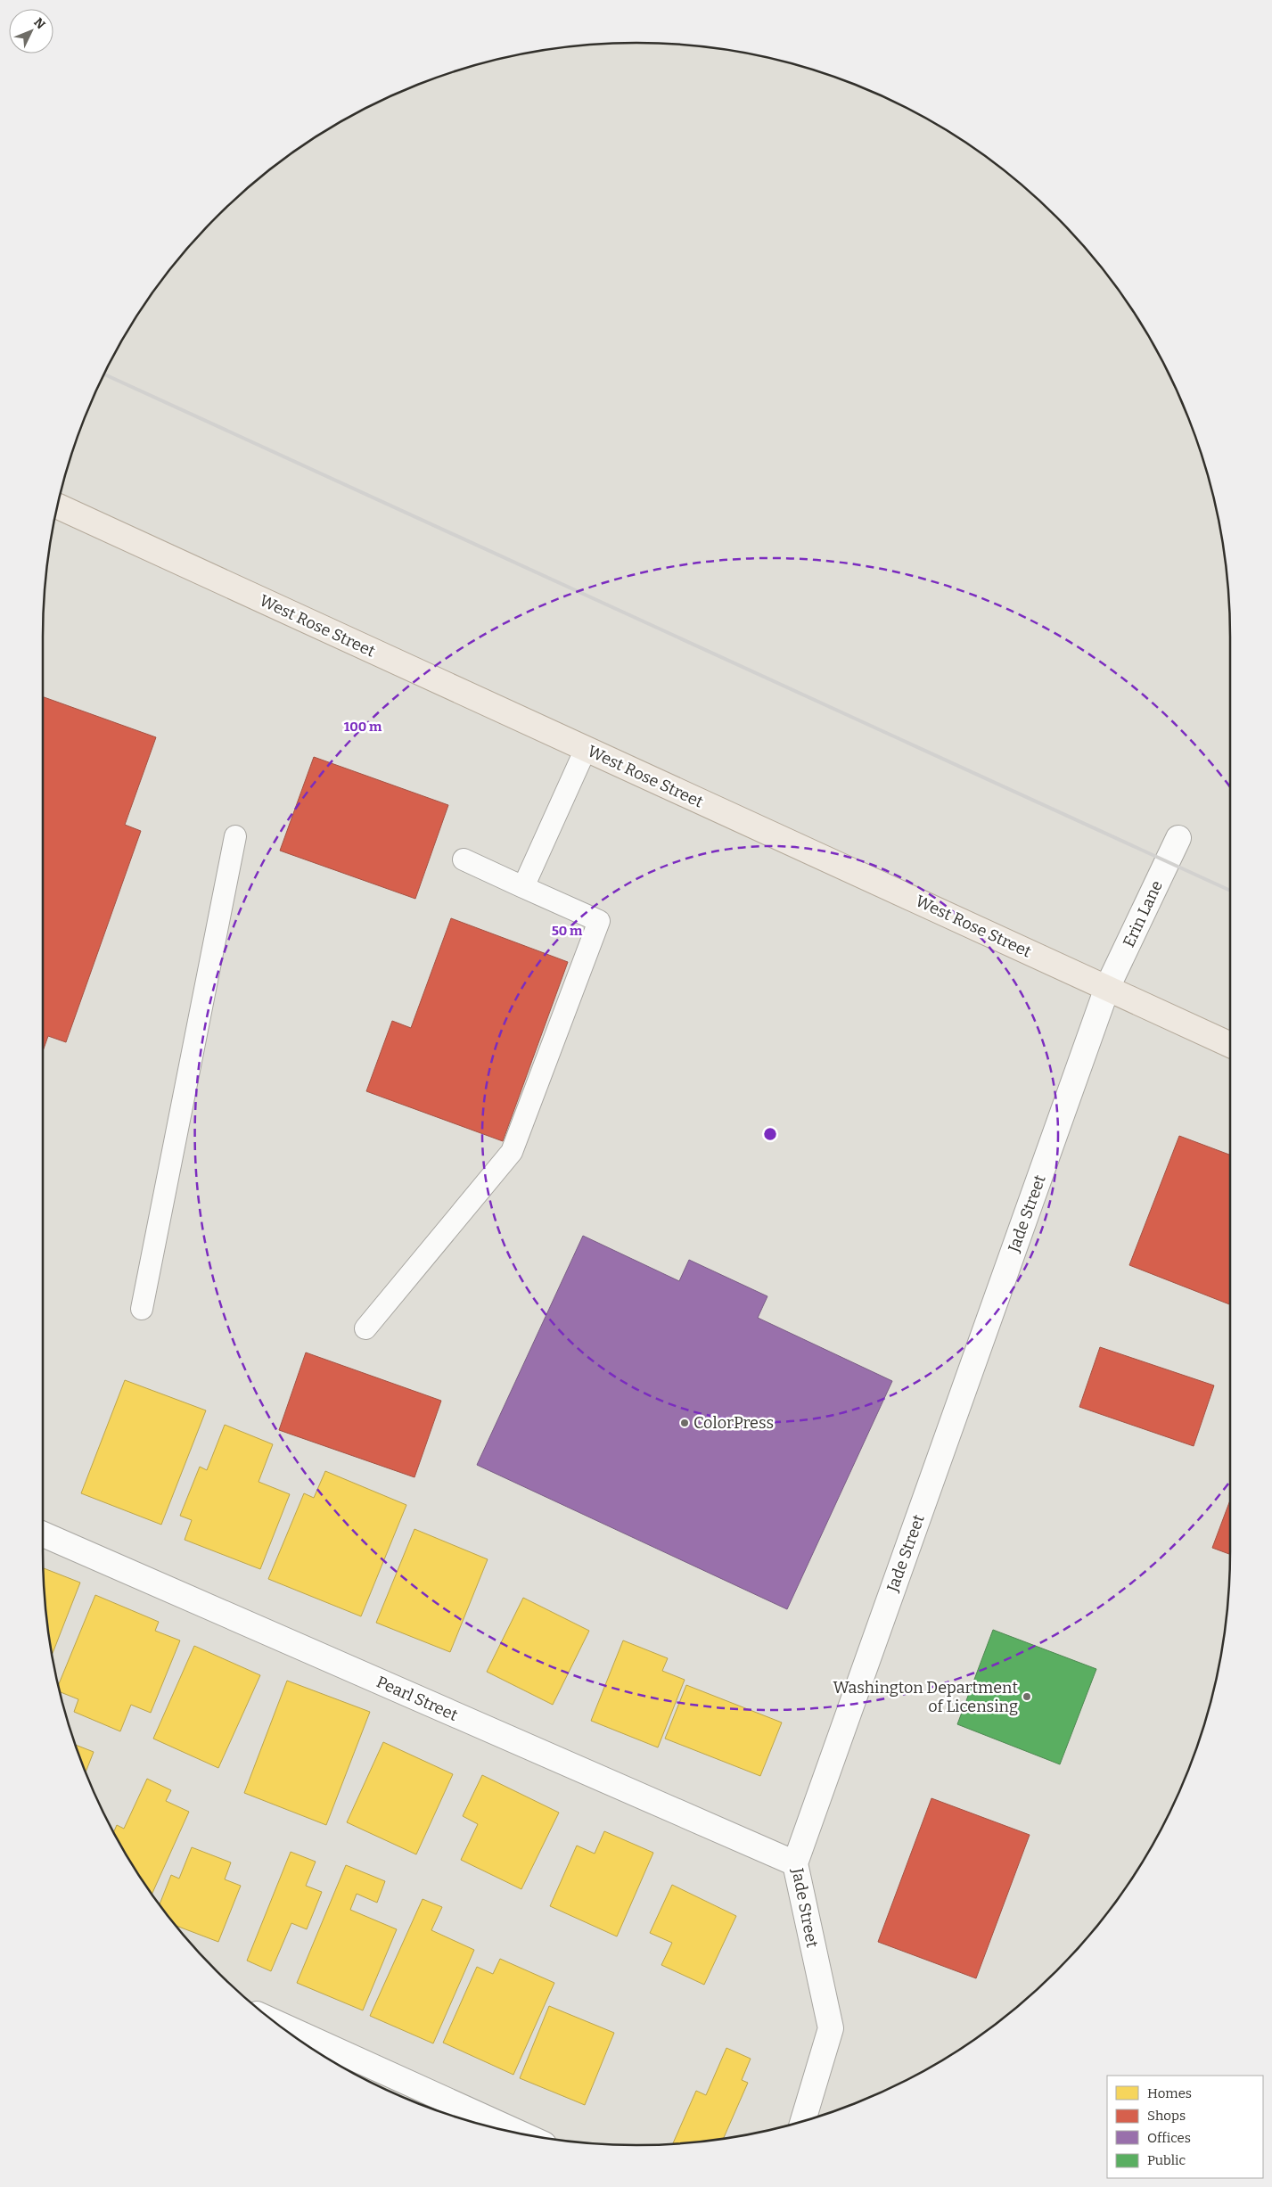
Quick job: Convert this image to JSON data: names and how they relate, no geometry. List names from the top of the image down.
{
  "streets": {
    "main road": ["West Rose Street"],
    "street": ["Erin Lane", "Jade Street", "Pearl Street"]
  },
  "crossings": [
    ["West Rose Street", "Erin Lane"],
    ["West Rose Street", "Jade Street"],
    ["Erin Lane", "Jade Street"],
    ["Jade Street", "Pearl Street"]
  ],
  "places": ["ColorPress", "Washington Department of Licensing"],
  "legend": [
    "Homes",
    "Shops",
    "Offices",
    "Public"
  ],
  "north": "top right",
  "rings": ["100 m", "50 m"]
}
